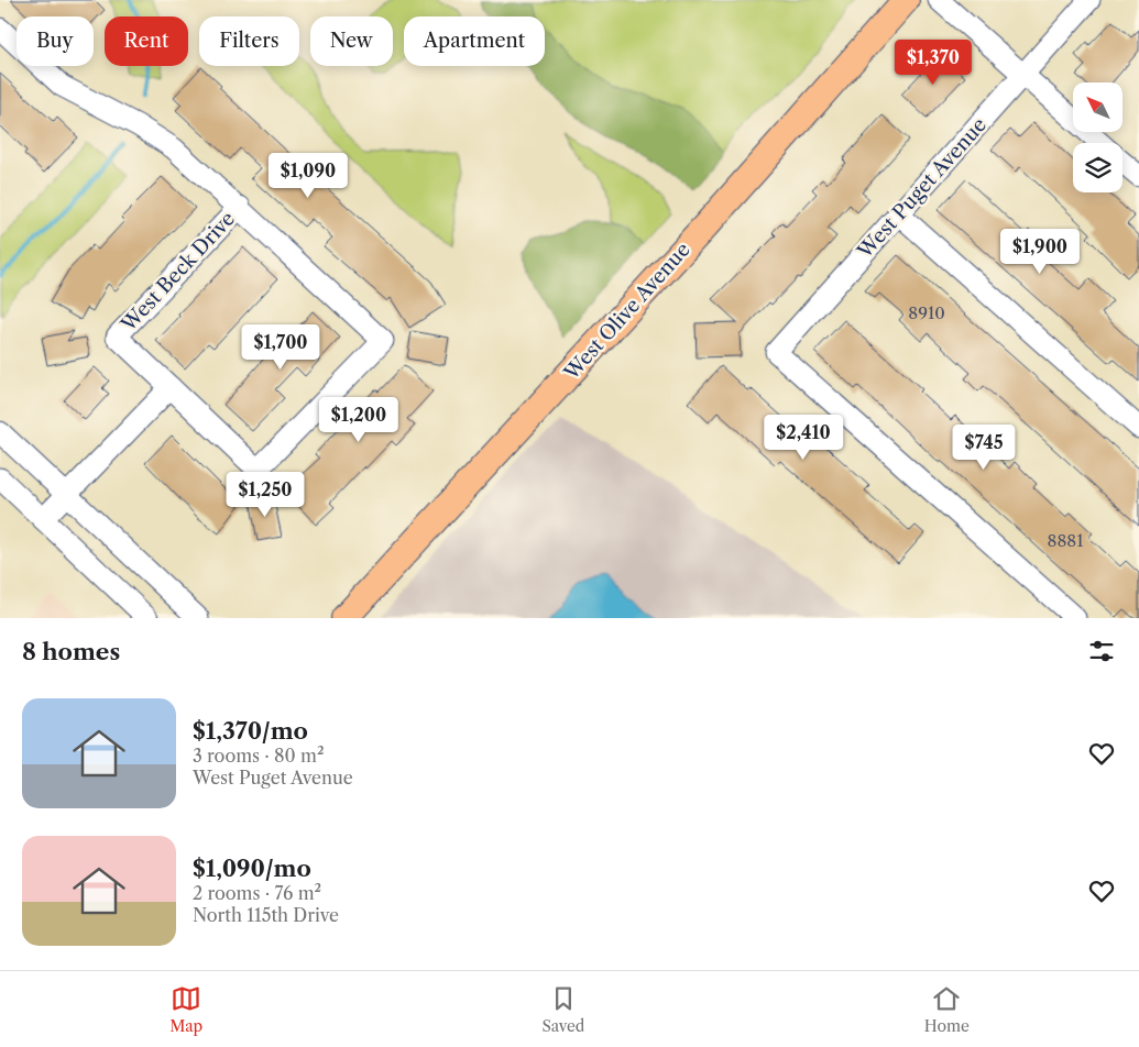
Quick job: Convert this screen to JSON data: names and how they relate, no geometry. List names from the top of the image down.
{
  "streets": {
    "main road": ["West Olive Avenue"],
    "street": ["West Puget Avenue", "West Beck Drive"]
  },
  "house_numbers": ["8910", "8881"],
  "north": "top left",
  "page": {
    "chip": [
      "Buy",
      "Rent",
      "Filters",
      "New",
      "Apartment"
    ],
    "price": [
      "$1,370",
      "$1,090",
      "$1,900",
      "$1,700",
      "$1,200",
      "$2,410",
      "$745",
      "$1,250"
    ],
    "heading": "8 homes",
    "list": [
      {
        "name": "$1,370/mo",
        "note": "3 rooms · 80 m² · West Puget Avenue"
      },
      {
        "name": "$1,090/mo",
        "note": "2 rooms · 76 m² · North 115th Drive"
      }
    ],
    "tabs": ["Map", "Saved", "Home"]
  }
}
